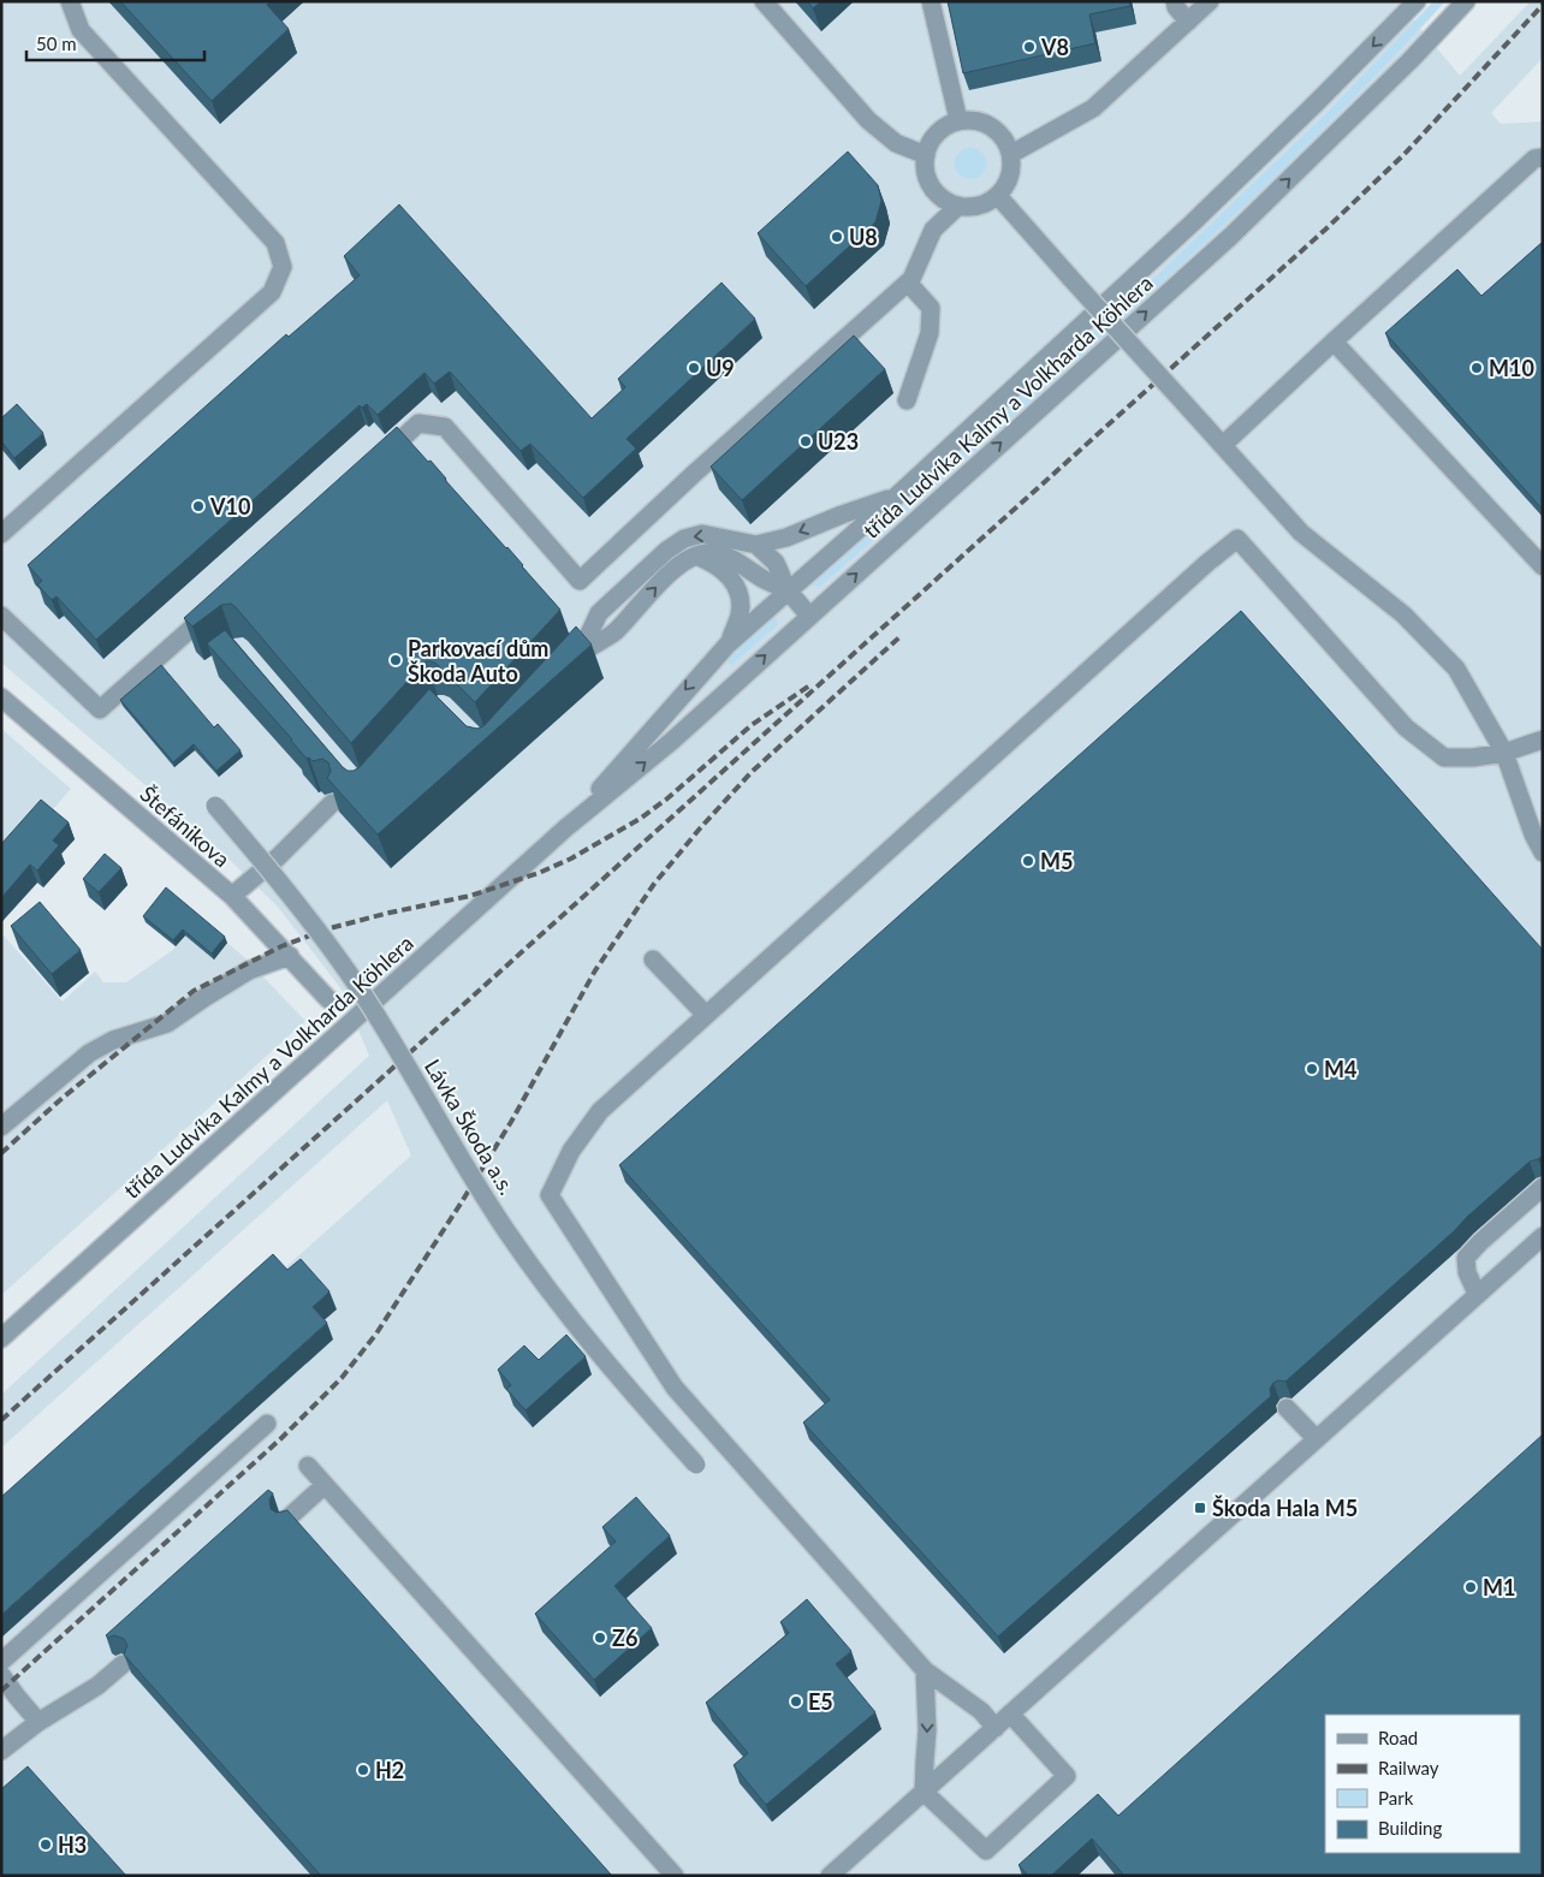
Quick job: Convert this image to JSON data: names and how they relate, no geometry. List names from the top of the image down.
{
  "streets": {
    "street": ["třída Ludvíka Kalmy a Volkharda Köhlera", "Štefánikova", "Lávka Škoda a.s."]
  },
  "places": {
    "other": [
      "V8",
      "U8",
      "U9",
      "M10",
      "U23",
      "V10",
      "Parkovací dům Škoda Auto",
      "M5",
      "M4",
      "M1",
      "Z6",
      "E5",
      "H2",
      "H3"
    ],
    "transit": ["Škoda Hala M5"]
  },
  "legend": [
    "Road",
    "Railway",
    "Park",
    "Building"
  ],
  "scale_bar": "50 m"
}
